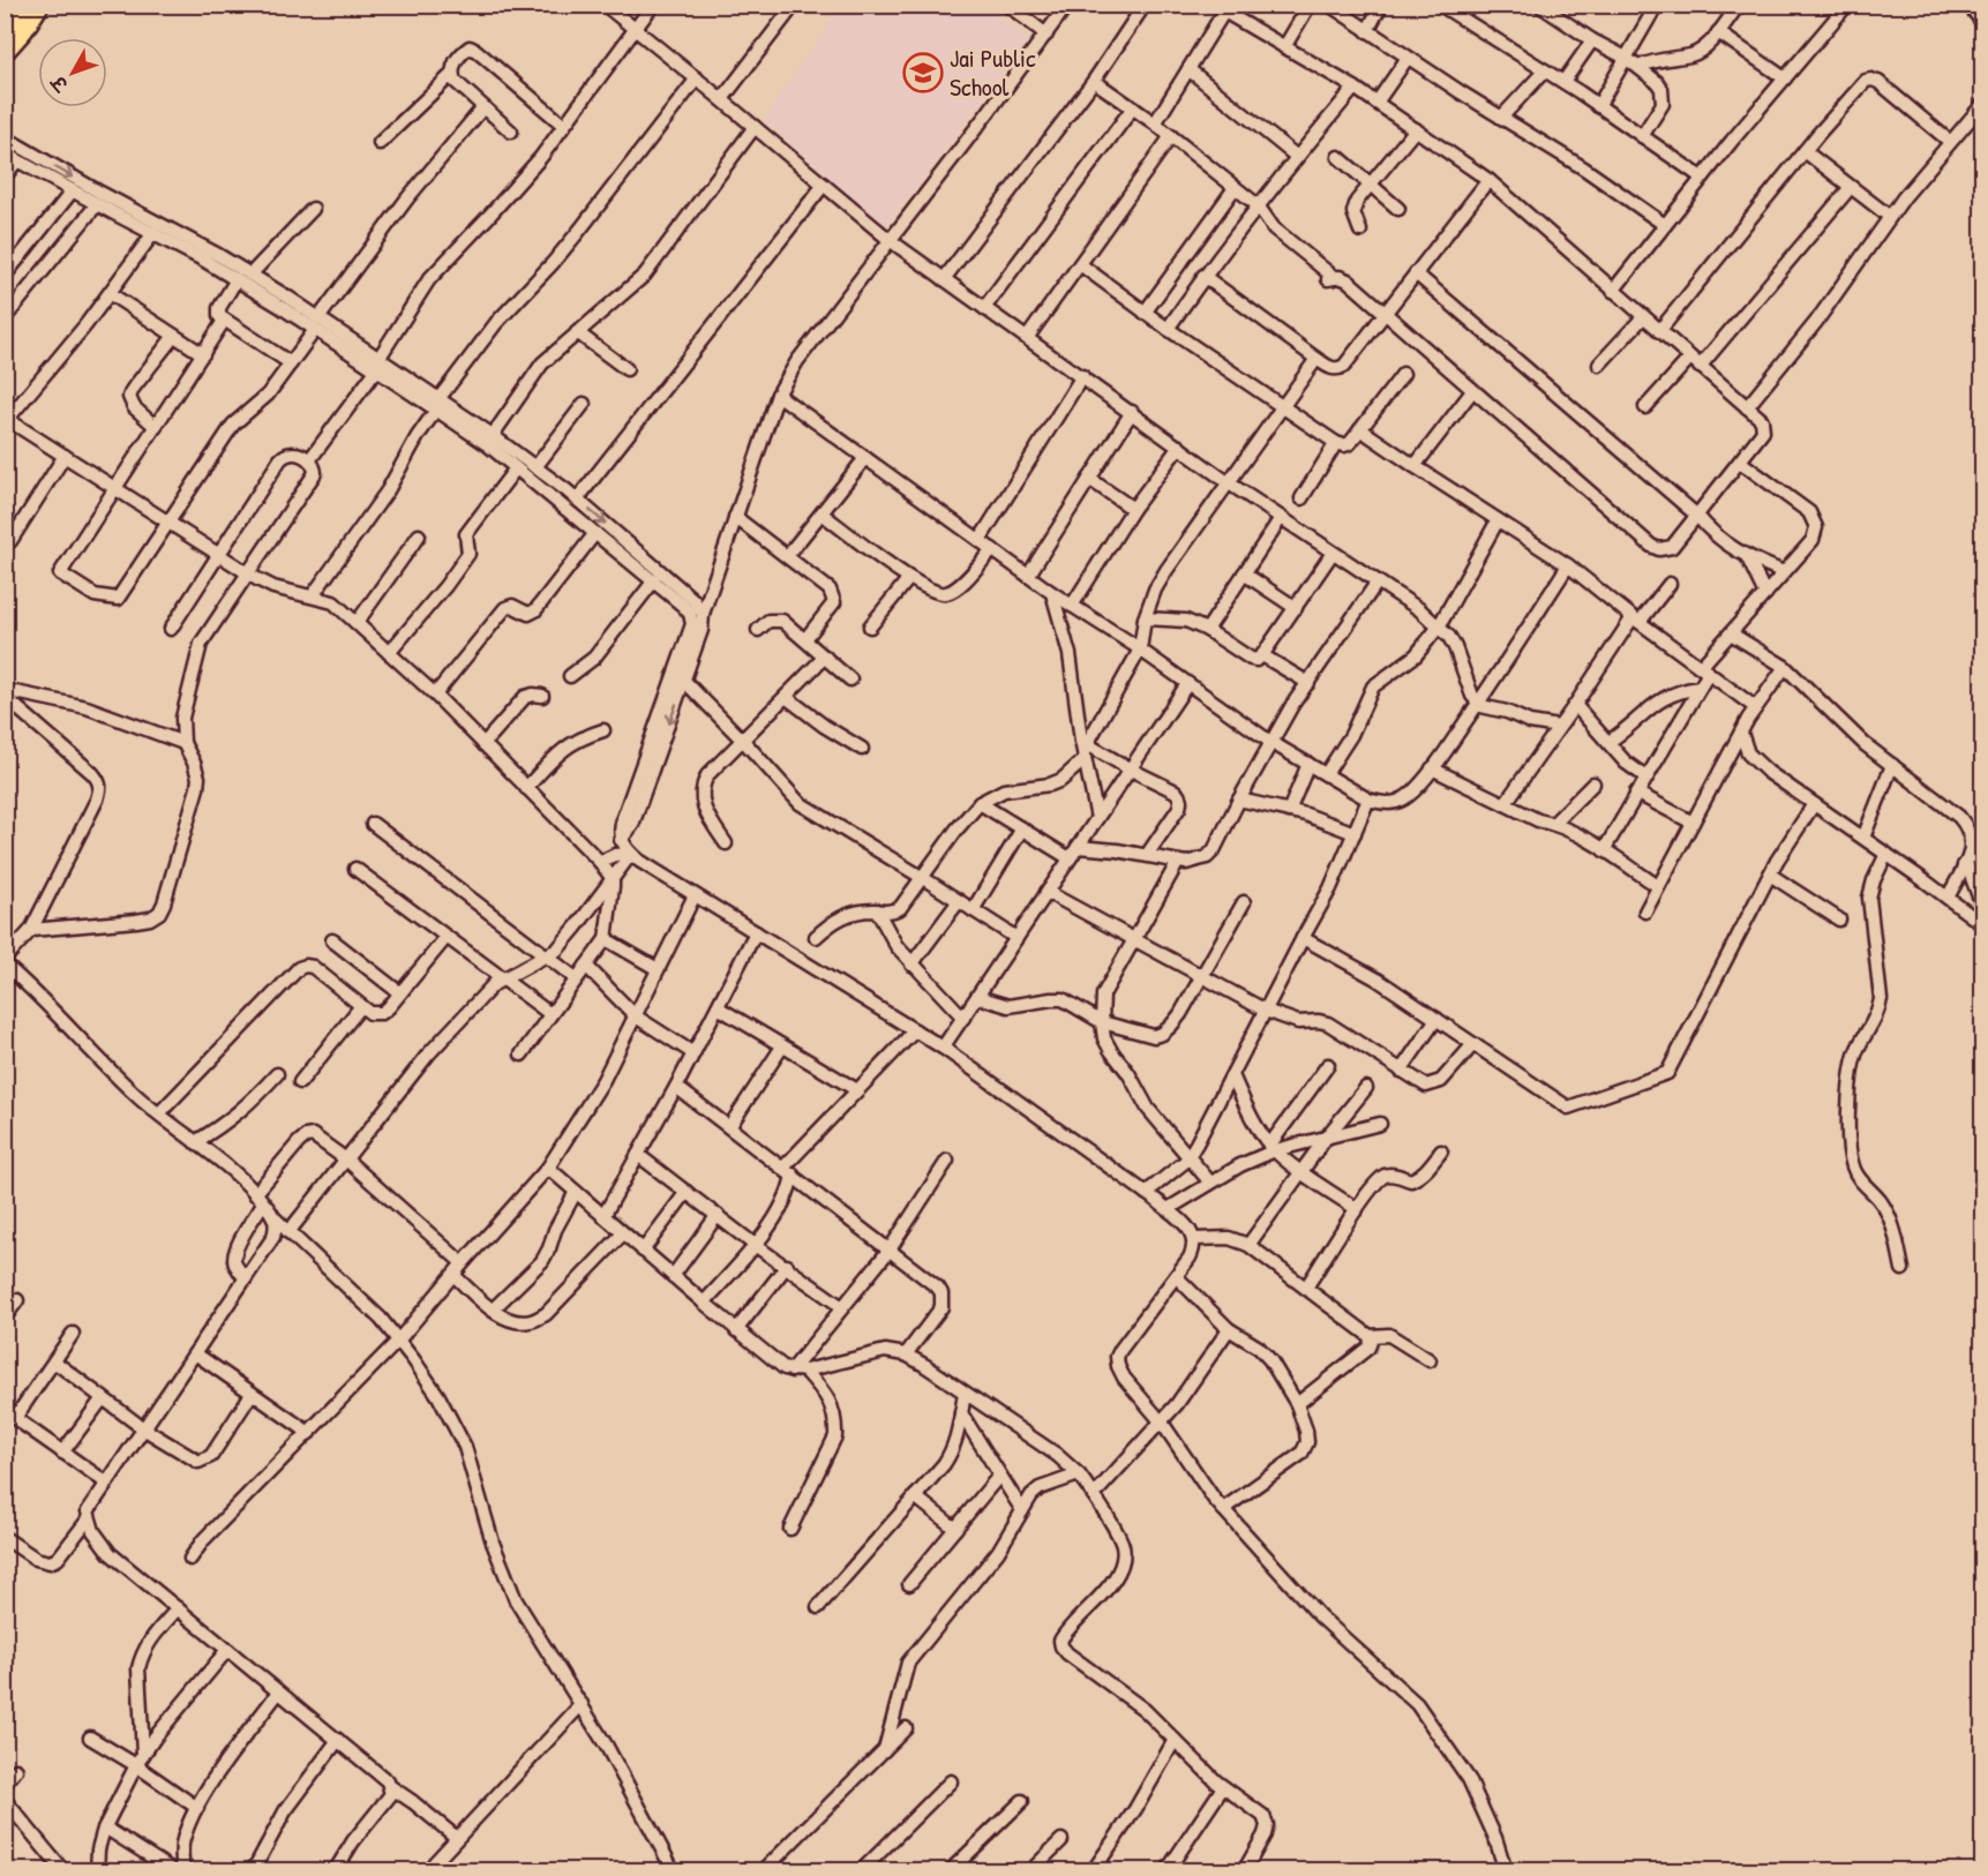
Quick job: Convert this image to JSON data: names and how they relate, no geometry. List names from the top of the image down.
{
  "places": {
    "school or university": ["Jai Public School"]
  },
  "north": "bottom left"
}
